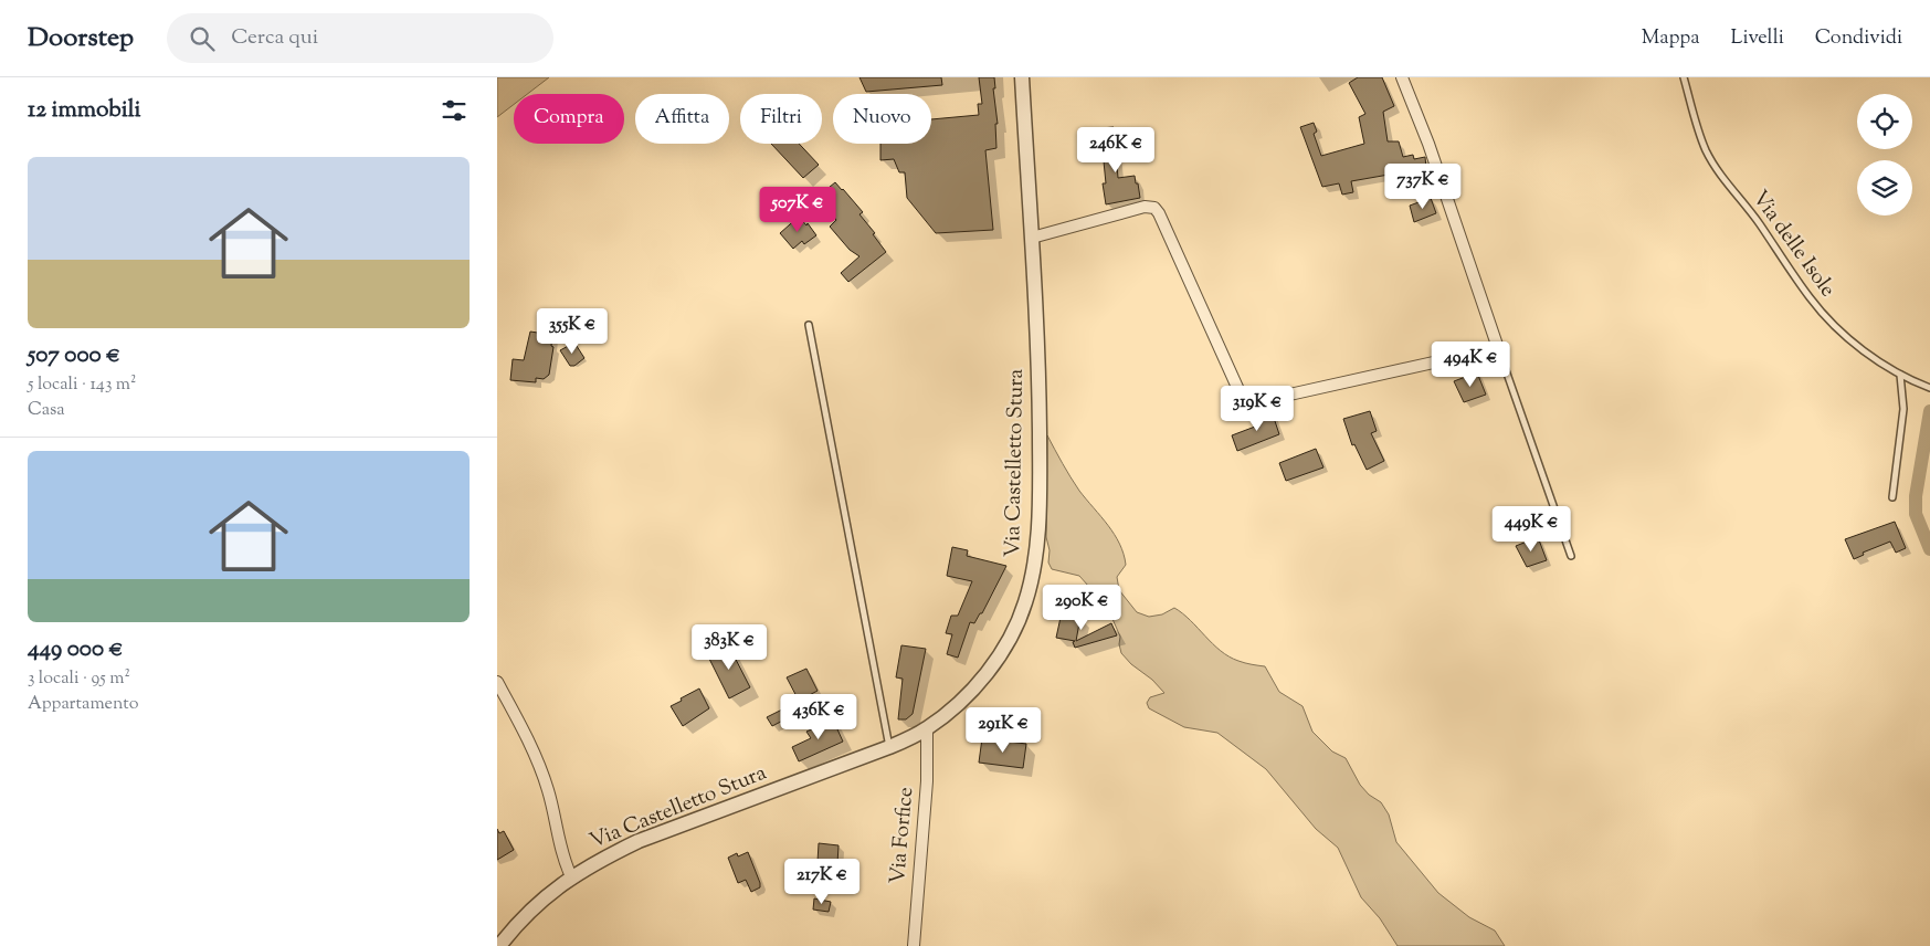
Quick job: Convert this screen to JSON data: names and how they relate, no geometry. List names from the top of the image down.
{
  "streets": {
    "street": ["Via Castelletto Stura", "Via Forfice"],
    "lane": ["Via delle Isole"]
  },
  "crossings": [
    ["Via Castelletto Stura", "Via Forfice"]
  ],
  "page": {
    "header": "Doorstep",
    "search": "Cerca qui",
    "nav": ["Mappa", "Livelli", "Condividi"],
    "heading": "12 immobili",
    "chip": [
      "Compra",
      "Affitta",
      "Filtri",
      "Nuovo"
    ],
    "price": [
      "246K €",
      "737K €",
      "507K €",
      "355K €",
      "494K €",
      "319K €",
      "449K €",
      "290K €",
      "383K €",
      "436K €",
      "291K €",
      "217K €"
    ],
    "list": [
      {
        "name": "507 000 €",
        "note": "5 locali · 143 m² · Casa"
      },
      {
        "name": "449 000 €",
        "note": "3 locali · 95 m² · Appartamento"
      }
    ]
  }
}
